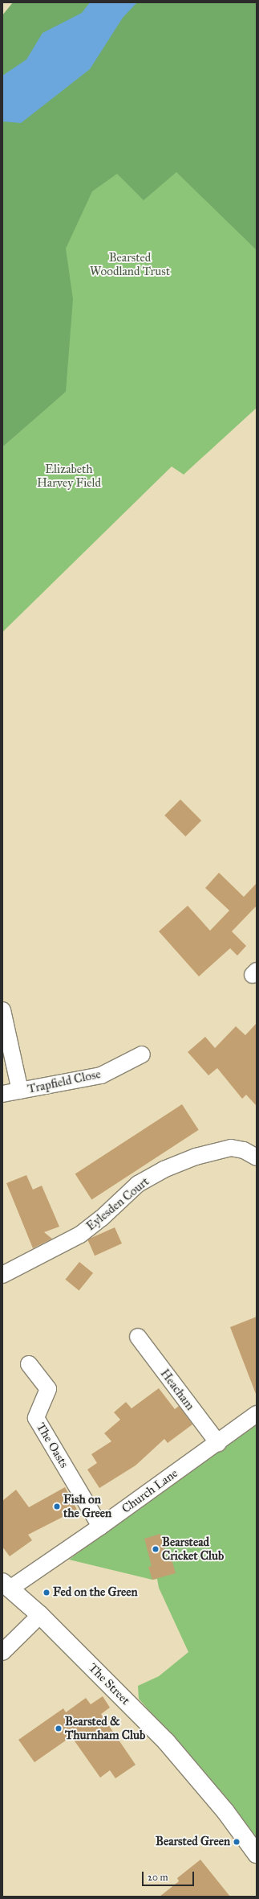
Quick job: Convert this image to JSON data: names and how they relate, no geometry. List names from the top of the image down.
{
  "streets": {
    "street": [
      "Trapfield Close",
      "Eylesden Court",
      "Heacham",
      "The Oasts",
      "Church Lane",
      "The Street"
    ]
  },
  "crossings": [
    ["Heacham", "Church Lane"],
    ["The Oasts", "Church Lane"],
    ["Church Lane", "The Street"]
  ],
  "parks": ["Bearsted Woodland Trust", "Elizabeth Harvey Field"],
  "places": [
    "Fish on the Green",
    "Bearstead Cricket Club",
    "Fed on the Green",
    "Bearsted & Thurnham Club",
    "Bearsted Green"
  ],
  "scale_bar": "20 m"
}
